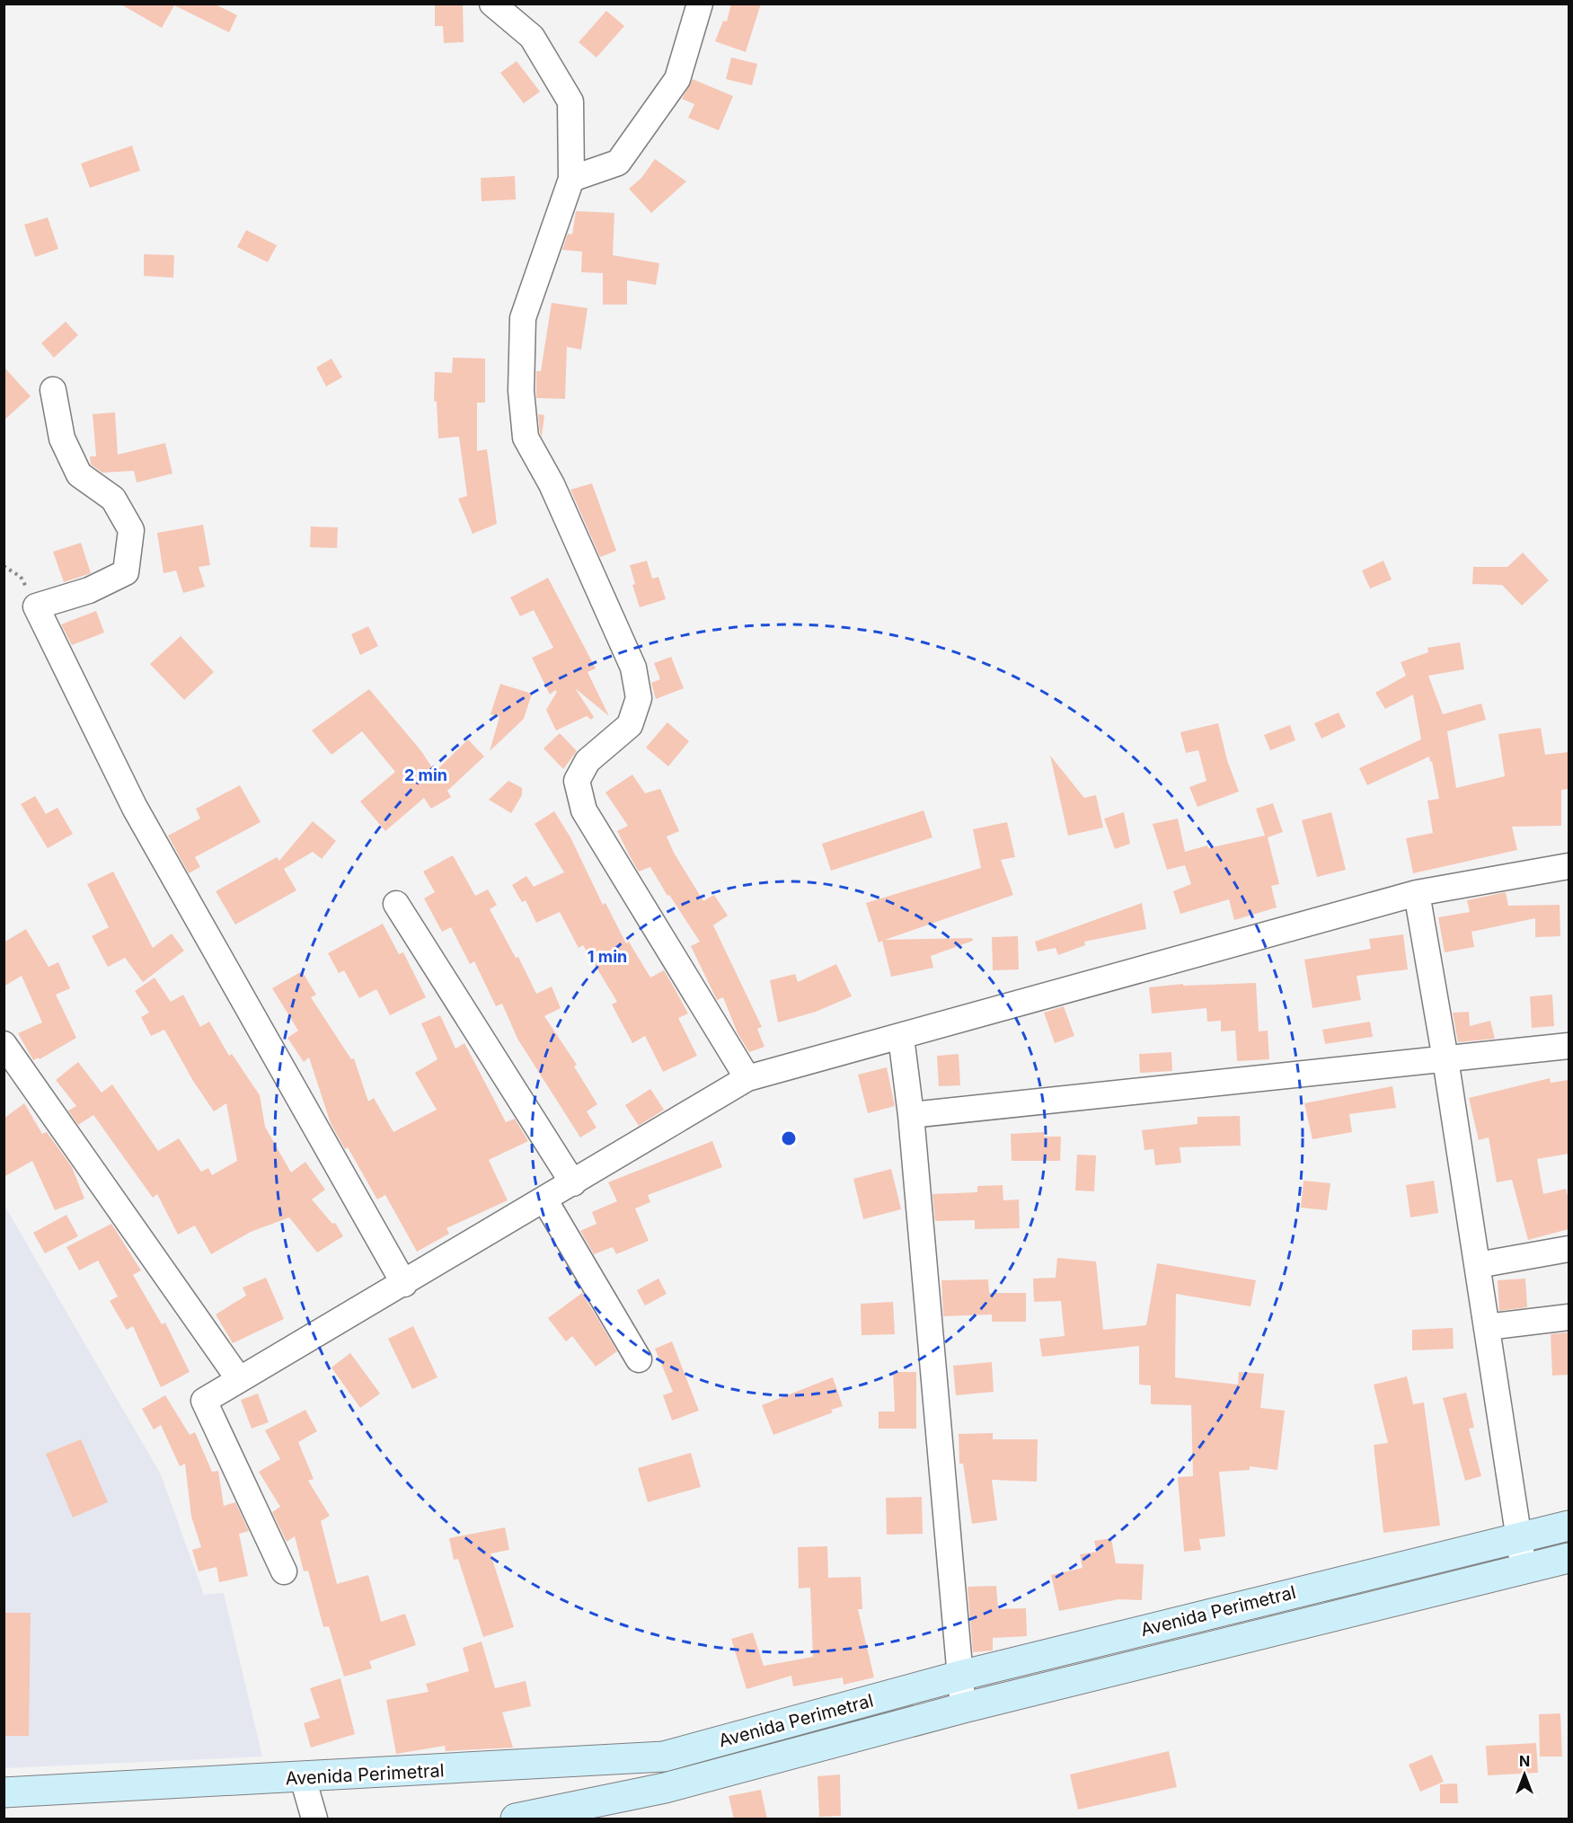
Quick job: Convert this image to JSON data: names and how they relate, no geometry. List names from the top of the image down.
{
  "streets": {
    "main road": ["Avenida Perimetral"]
  },
  "north": "top",
  "rings": ["2 min", "1 min"]
}
